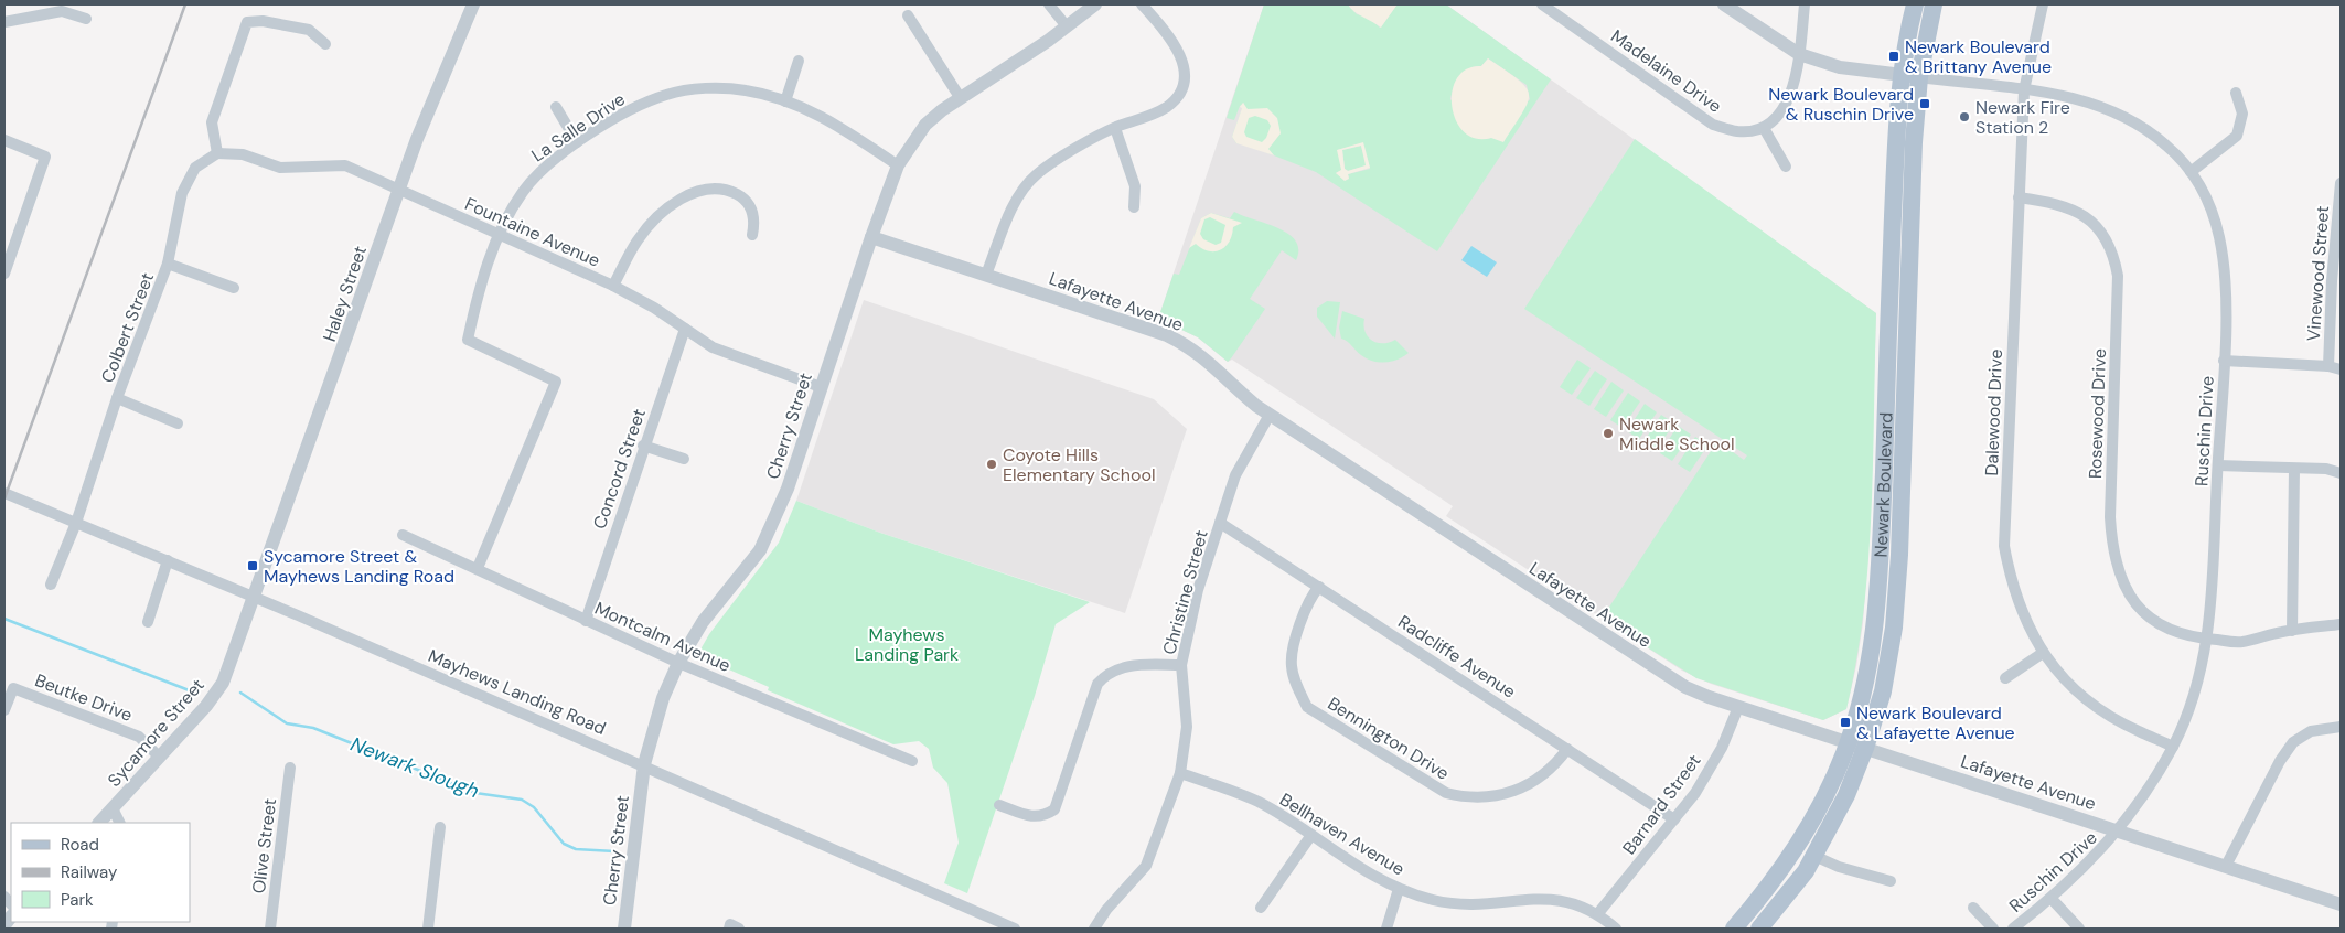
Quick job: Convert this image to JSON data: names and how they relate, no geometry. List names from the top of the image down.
{
  "streets": {
    "main road": ["Newark Boulevard"],
    "street": [
      "Madelaine Drive",
      "La Salle Drive",
      "Fountaine Avenue",
      "Vinewood Street",
      "Haley Street",
      "Lafayette Avenue",
      "Colbert Street",
      "Dalewood Drive",
      "Rosewood Drive",
      "Cherry Street",
      "Ruschin Drive",
      "Concord Street",
      "Christine Street",
      "Montcalm Avenue",
      "Radcliffe Avenue",
      "Mayhews Landing Road",
      "Beutke Drive",
      "Sycamore Street",
      "Bennington Drive",
      "Barnard Street",
      "Bellhaven Avenue",
      "Olive Street"
    ]
  },
  "crossings": [
    ["La Salle Drive", "Fountaine Avenue"],
    ["La Salle Drive", "Cherry Street"],
    ["La Salle Drive", "Montcalm Avenue"],
    ["Fountaine Avenue", "Haley Street"],
    ["Fountaine Avenue", "Colbert Street"],
    ["Fountaine Avenue", "Cherry Street"],
    ["Fountaine Avenue", "Concord Street"],
    ["Haley Street", "Mayhews Landing Road"],
    ["Haley Street", "Sycamore Street"],
    ["Lafayette Avenue", "Cherry Street"],
    ["Lafayette Avenue", "Ruschin Drive"],
    ["Lafayette Avenue", "Newark Boulevard"],
    ["Lafayette Avenue", "Christine Street"],
    ["Lafayette Avenue", "Barnard Street"],
    ["Colbert Street", "Mayhews Landing Road"],
    ["Dalewood Drive", "Rosewood Drive"],
    ["Dalewood Drive", "Ruschin Drive"],
    ["Rosewood Drive", "Ruschin Drive"],
    ["Cherry Street", "Montcalm Avenue"],
    ["Cherry Street", "Mayhews Landing Road"],
    ["Ruschin Drive", "Newark Boulevard"],
    ["Concord Street", "Montcalm Avenue"],
    ["Christine Street", "Radcliffe Avenue"],
    ["Christine Street", "Bellhaven Avenue"],
    ["Radcliffe Avenue", "Bennington Drive"],
    ["Radcliffe Avenue", "Barnard Street"],
    ["Mayhews Landing Road", "Sycamore Street"],
    ["Beutke Drive", "Sycamore Street"],
    ["Barnard Street", "Bellhaven Avenue"]
  ],
  "water": ["Newark Slough"],
  "parks": ["Mayhews Landing Park"],
  "places": {
    "transit": [
      "Newark Boulevard & Brittany Avenue",
      "Newark Boulevard & Ruschin Drive",
      "Sycamore Street & Mayhews Landing Road",
      "Newark Boulevard & Lafayette Avenue"
    ],
    "other": ["Newark Fire Station 2", "Newark Middle School", "Coyote Hills Elementary School"]
  },
  "legend": ["Road", "Railway", "Park"]
}
